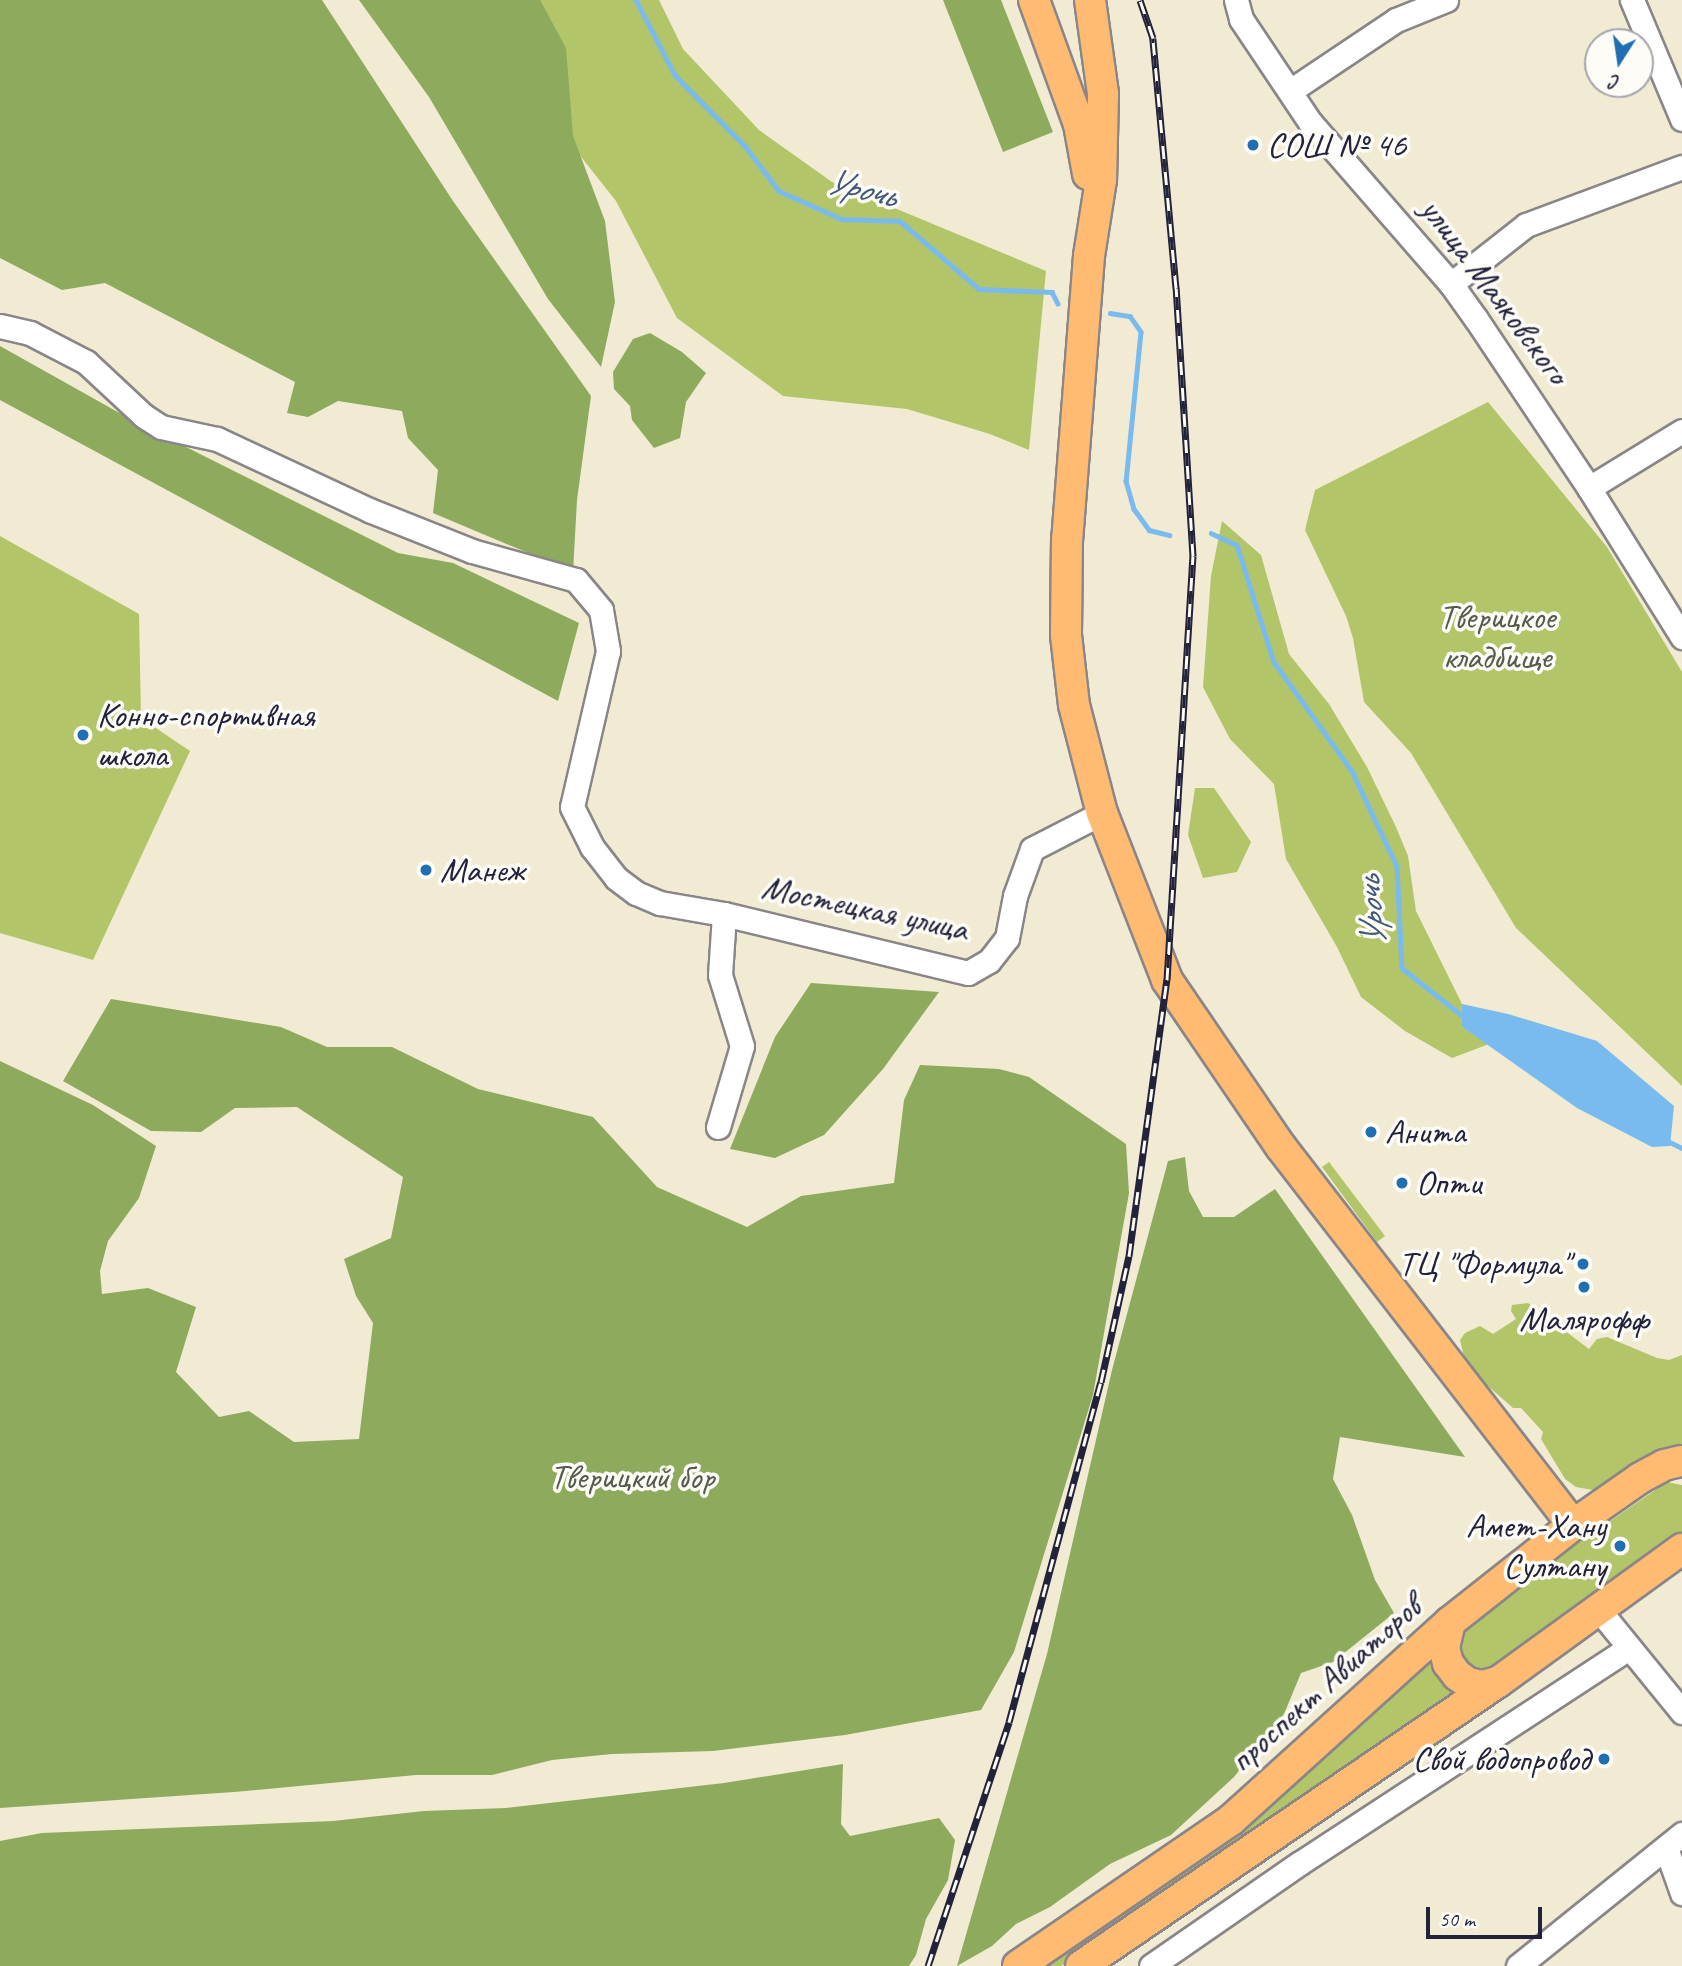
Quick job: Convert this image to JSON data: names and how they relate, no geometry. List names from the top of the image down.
{
  "streets": {
    "main road": ["проспект Авиаторов"],
    "street": ["улица Маяковского", "Мостецкая улица"]
  },
  "water": ["Урочь"],
  "parks": ["Тверицкое кладбище", "Тверицкий бор"],
  "places": [
    "СОШ № 46",
    "Конно-спортивная школа",
    "Манеж",
    "Анита",
    "Опти",
    "ТЦ \"Формула\"",
    "Малярофф",
    "Амет-Хану Султану",
    "Свой водопровод"
  ],
  "scale_bar": "50 m",
  "north": "bottom"
}
